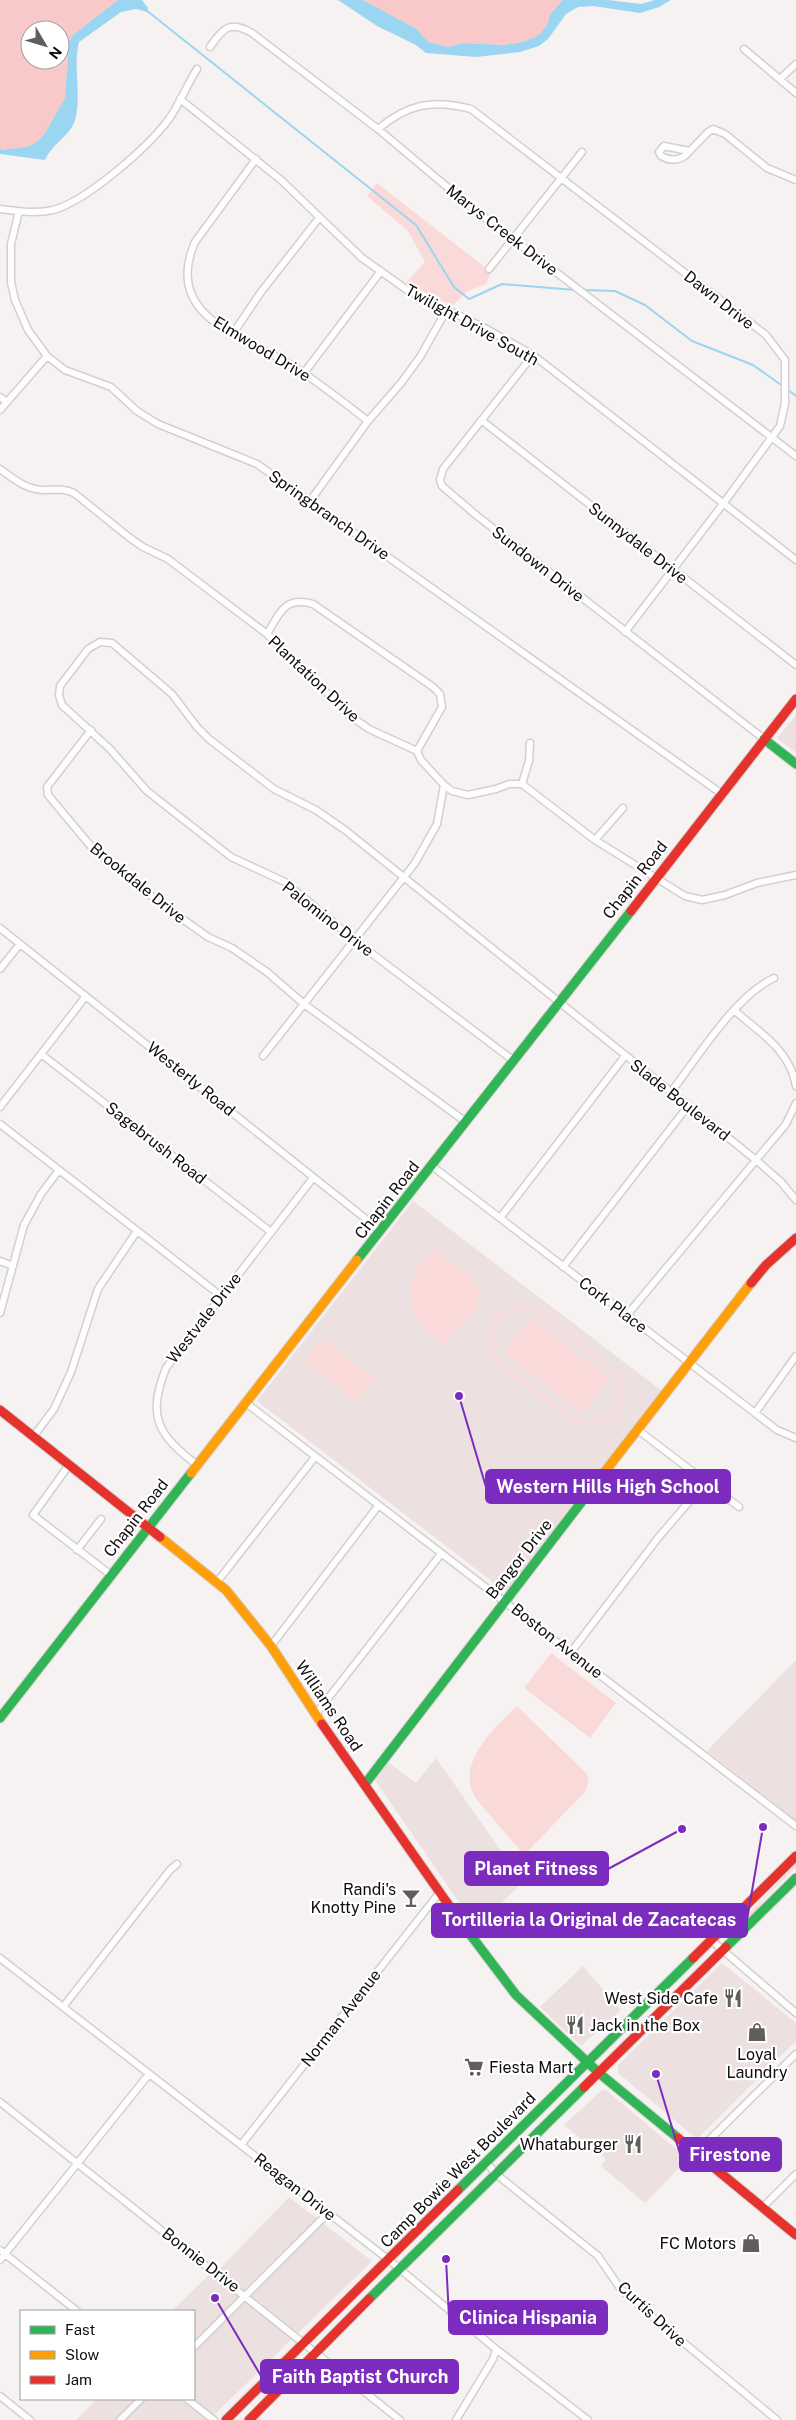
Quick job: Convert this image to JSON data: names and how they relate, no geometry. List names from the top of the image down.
{
  "streets": {
    "street": [
      "Marys Creek Drive",
      "Dawn Drive",
      "Twilight Drive South",
      "Elmwood Drive",
      "Springbranch Drive",
      "Sunnydale Drive",
      "Sundown Drive",
      "Plantation Drive",
      "Chapin Road",
      "Brookdale Drive",
      "Palomino Drive",
      "Westerly Road",
      "Slade Boulevard",
      "Sagebrush Road",
      "Cork Place",
      "Westvale Drive",
      "Bangor Drive",
      "Boston Avenue",
      "Williams Road",
      "Norman Avenue",
      "Camp Bowie West Boulevard",
      "Reagan Drive",
      "Bonnie Drive",
      "Curtis Drive"
    ]
  },
  "crossings": [
    ["Marys Creek Drive", "Dawn Drive"],
    ["Dawn Drive", "Twilight Drive South"],
    ["Dawn Drive", "Sunnydale Drive"],
    ["Dawn Drive", "Sundown Drive"],
    ["Twilight Drive South", "Elmwood Drive"],
    ["Twilight Drive South", "Sundown Drive"],
    ["Springbranch Drive", "Chapin Road"],
    ["Sunnydale Drive", "Sundown Drive"],
    ["Sundown Drive", "Chapin Road"],
    ["Chapin Road", "Brookdale Drive"],
    ["Chapin Road", "Palomino Drive"],
    ["Chapin Road", "Westerly Road"],
    ["Chapin Road", "Slade Boulevard"],
    ["Chapin Road", "Cork Place"],
    ["Chapin Road", "Westvale Drive"],
    ["Chapin Road", "Boston Avenue"],
    ["Chapin Road", "Williams Road"],
    ["Brookdale Drive", "Palomino Drive"],
    ["Palomino Drive", "Slade Boulevard"],
    ["Westerly Road", "Westvale Drive"],
    ["Sagebrush Road", "Westvale Drive"],
    ["Cork Place", "Bangor Drive"],
    ["Bangor Drive", "Boston Avenue"],
    ["Bangor Drive", "Williams Road"],
    ["Williams Road", "Norman Avenue"],
    ["Williams Road", "Camp Bowie West Boulevard"],
    ["Norman Avenue", "Reagan Drive"],
    ["Camp Bowie West Boulevard", "Reagan Drive"],
    ["Camp Bowie West Boulevard", "Bonnie Drive"],
    ["Camp Bowie West Boulevard", "Curtis Drive"]
  ],
  "places": {
    "other": [
      "Western Hills High School",
      "Tortilleria la Original de Zacatecas",
      "Planet Fitness",
      "Firestone",
      "Clinica Hispania",
      "Faith Baptist Church"
    ],
    "bar": ["Randi's Knotty Pine"],
    "restaurant": ["West Side Cafe", "Jack in the Box", "Whataburger"],
    "shop": ["Loyal Laundry", "FC Motors"],
    "supermarket": ["Fiesta Mart"]
  },
  "legend": ["Fast", "Slow", "Jam"],
  "north": "bottom right"
}
